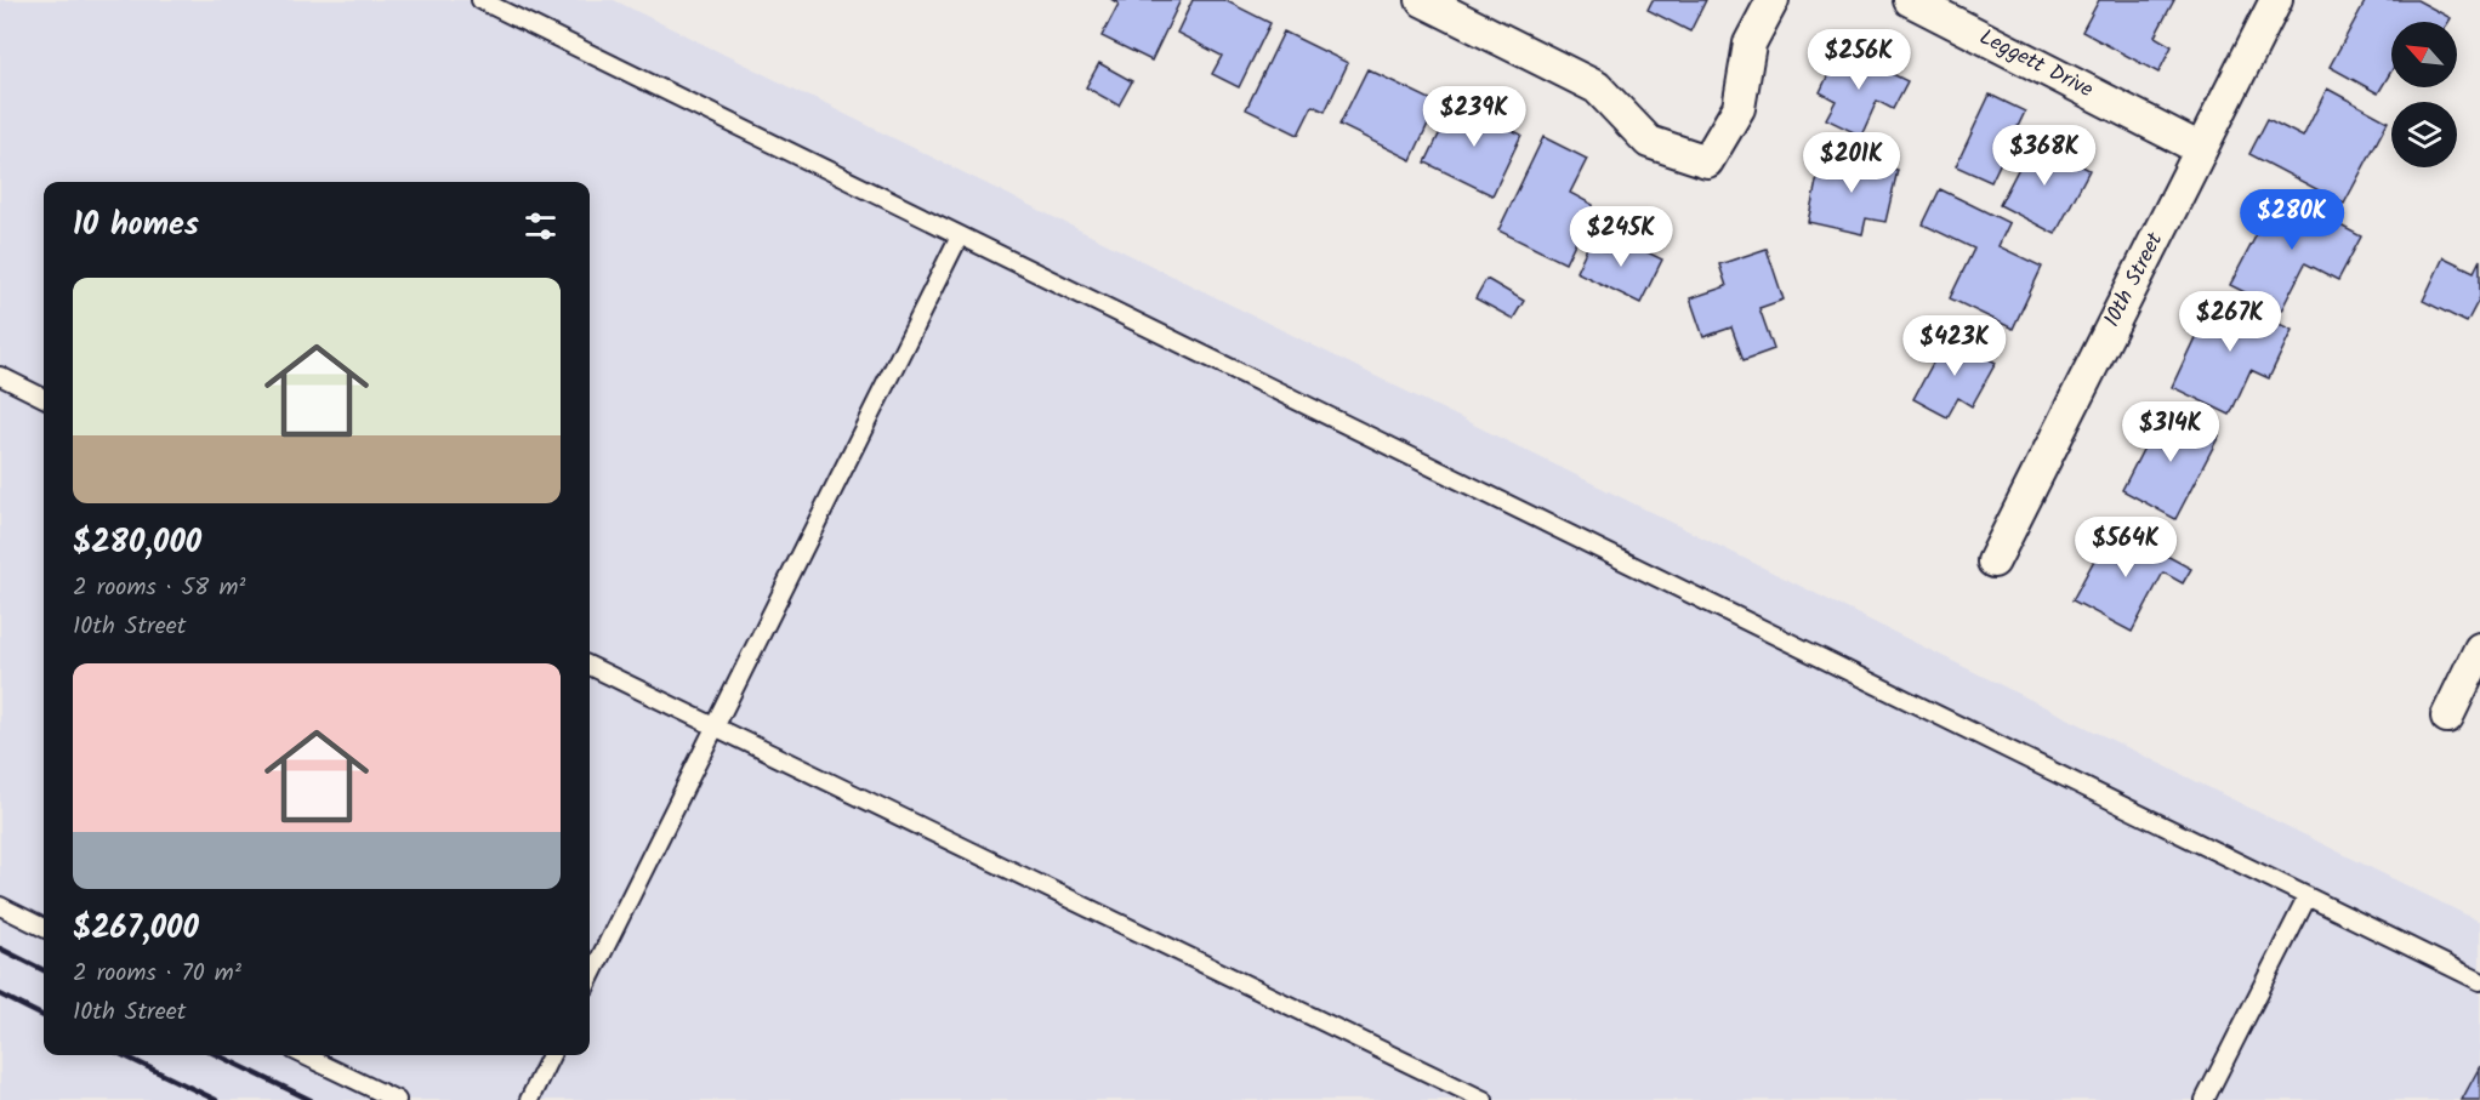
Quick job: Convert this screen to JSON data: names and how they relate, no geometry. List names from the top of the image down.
{
  "streets": {
    "street": ["Leggett Drive", "10th Street"]
  },
  "crossings": [
    ["Leggett Drive", "10th Street"]
  ],
  "north": "top left",
  "page": {
    "price": [
      "$256K",
      "$239K",
      "$368K",
      "$201K",
      "$280K",
      "$245K",
      "$267K",
      "$423K",
      "$314K",
      "$564K"
    ],
    "heading": "10 homes",
    "list": [
      {
        "name": "$280,000",
        "note": "2 rooms · 58 m² · 10th Street"
      },
      {
        "name": "$267,000",
        "note": "2 rooms · 70 m² · 10th Street"
      }
    ]
  }
}
